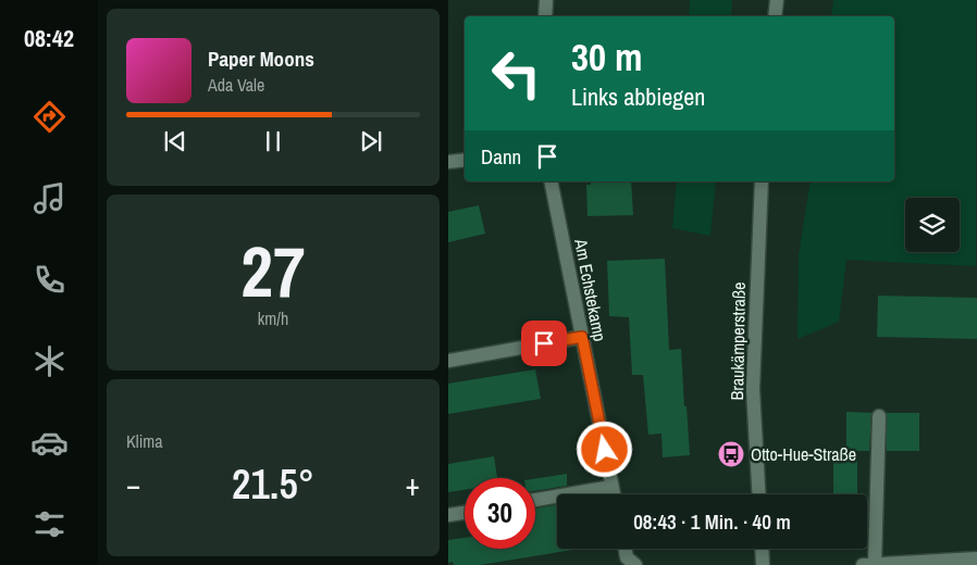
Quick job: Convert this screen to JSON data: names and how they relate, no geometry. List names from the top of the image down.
{
  "streets": {
    "street": ["Am Echstekamp", "Braukämperstraße"]
  },
  "places": {
    "bus stop": ["Otto-Hue-Straße"]
  },
  "page": {
    "tabs": "08:42",
    "turn": ["30 m", "Links abbiegen"],
    "song": ["Paper Moons", "Ada Vale"],
    "then": "Dann",
    "tile": [
      ["27", "km/h"],
      "Klima"
    ],
    "heat": ["−", "21.5°", "+"],
    "limit": "30",
    "trip": "08:43 · 1 Min. · 40 m"
  }
}
